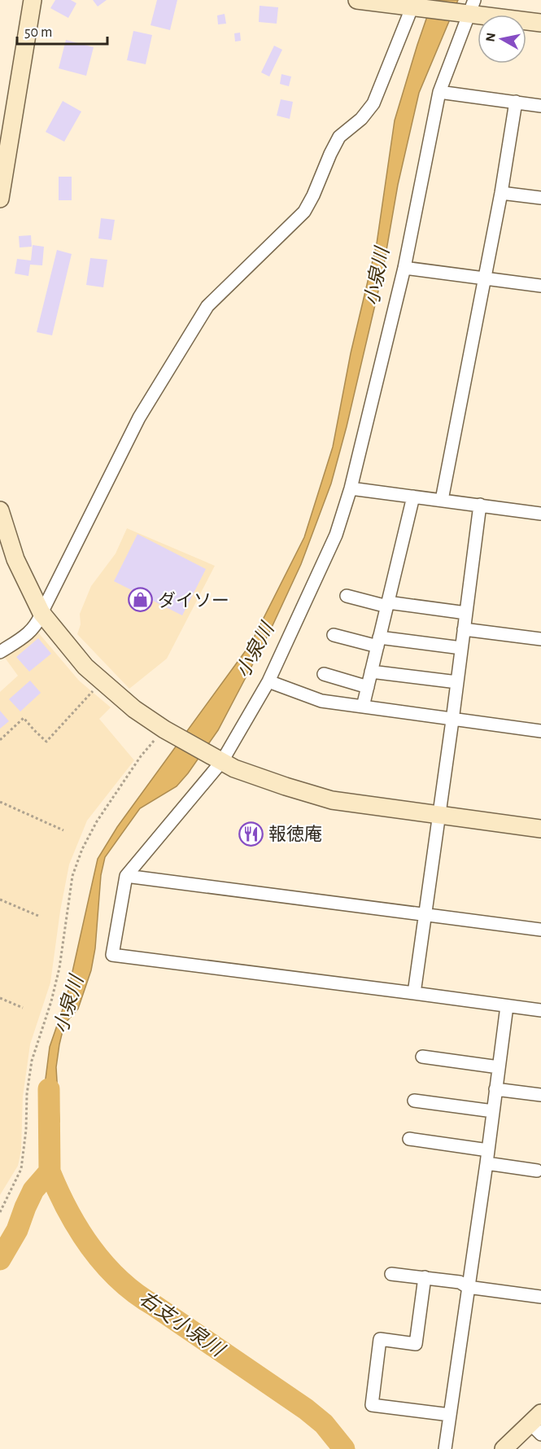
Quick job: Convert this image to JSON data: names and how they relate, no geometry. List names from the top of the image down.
{
  "water": ["小泉川", "右支小泉川"],
  "places": {
    "shop": ["ダイソー"],
    "restaurant": ["報徳庵"]
  },
  "scale_bar": "50 m",
  "north": "left"
}
